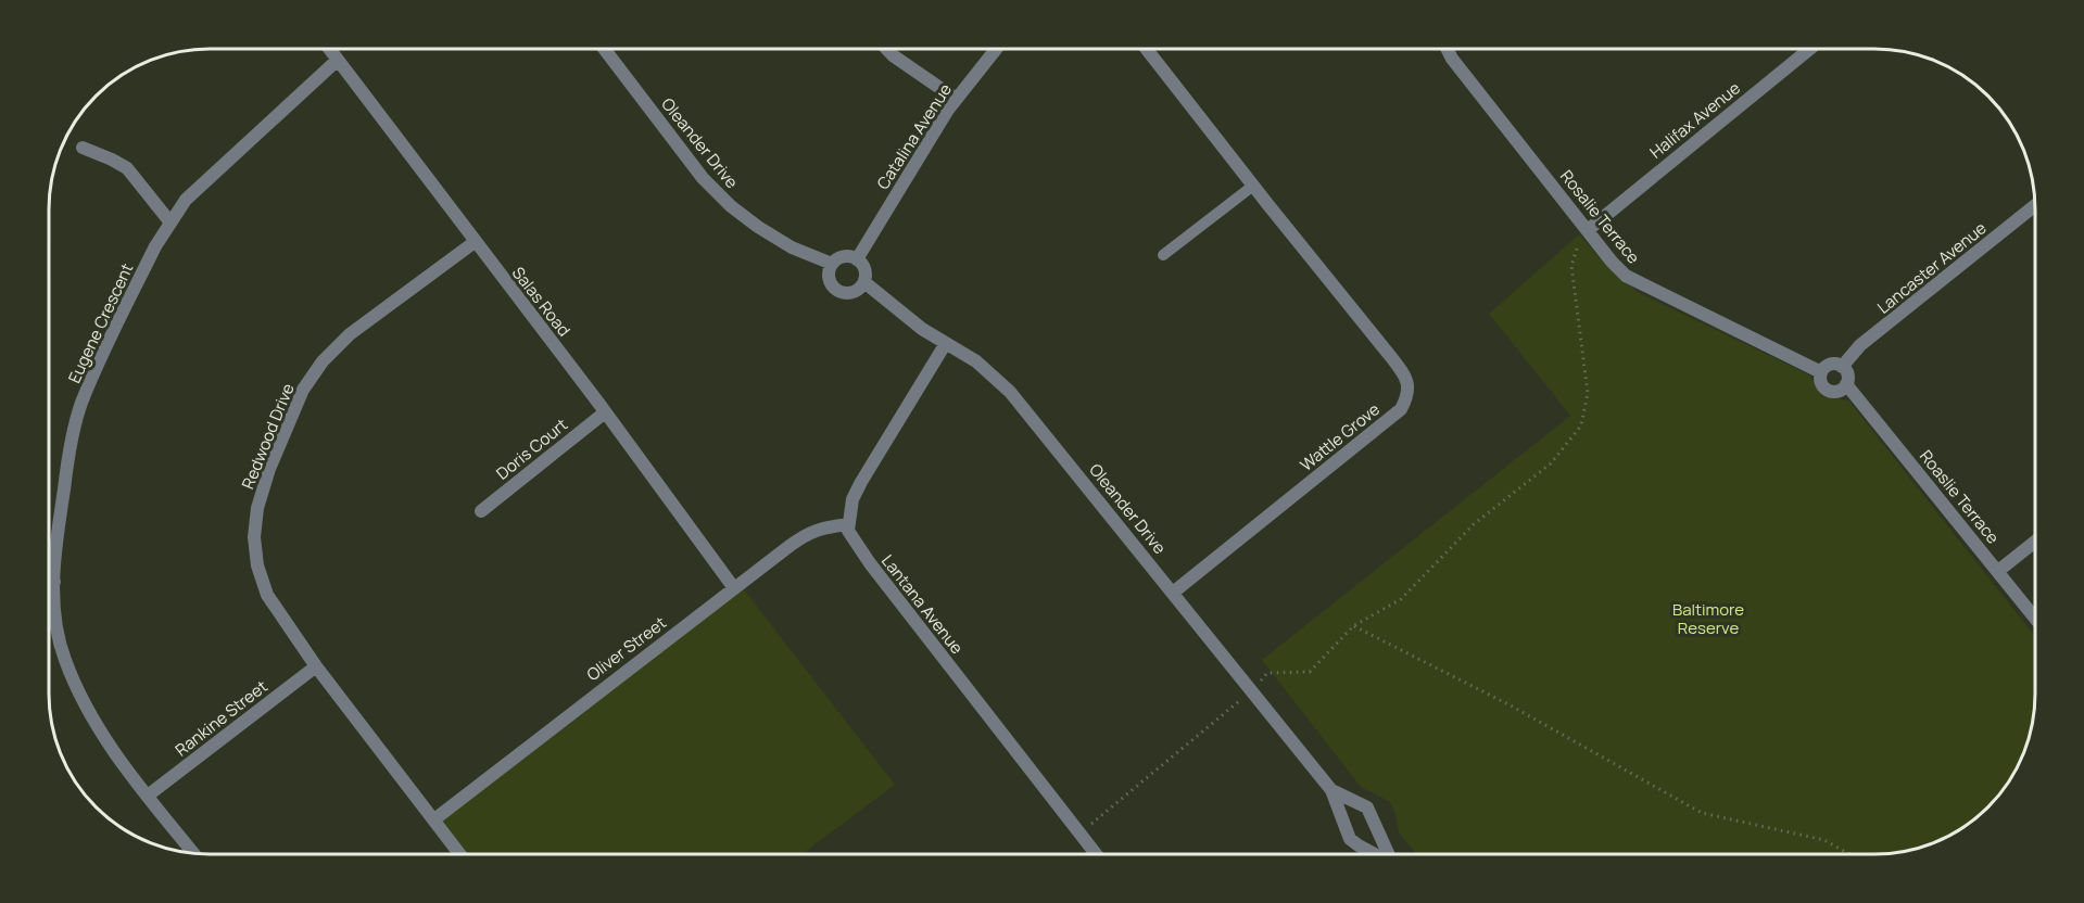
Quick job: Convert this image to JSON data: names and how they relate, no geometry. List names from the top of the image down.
{
  "streets": {
    "street": [
      "Halifax Avenue",
      "Catalina Avenue",
      "Oleander Drive",
      "Rosalie Terrace",
      "Lancaster Avenue",
      "Salas Road",
      "Eugene Crescent",
      "Redwood Drive",
      "Wattle Grove",
      "Doris Court",
      "Roaslie Terrace",
      "Lantana Avenue",
      "Oliver Street",
      "Rankine Street"
    ]
  },
  "crossings": [
    ["Halifax Avenue", "Rosalie Terrace"],
    ["Catalina Avenue", "Oleander Drive"],
    ["Oleander Drive", "Wattle Grove"],
    ["Rosalie Terrace", "Lancaster Avenue"],
    ["Rosalie Terrace", "Roaslie Terrace"],
    ["Lancaster Avenue", "Roaslie Terrace"],
    ["Salas Road", "Eugene Crescent"],
    ["Salas Road", "Redwood Drive"],
    ["Salas Road", "Doris Court"],
    ["Salas Road", "Oliver Street"],
    ["Eugene Crescent", "Rankine Street"],
    ["Redwood Drive", "Oliver Street"],
    ["Redwood Drive", "Rankine Street"],
    ["Lantana Avenue", "Oliver Street"]
  ],
  "parks": ["Baltimore Reserve"]
}
